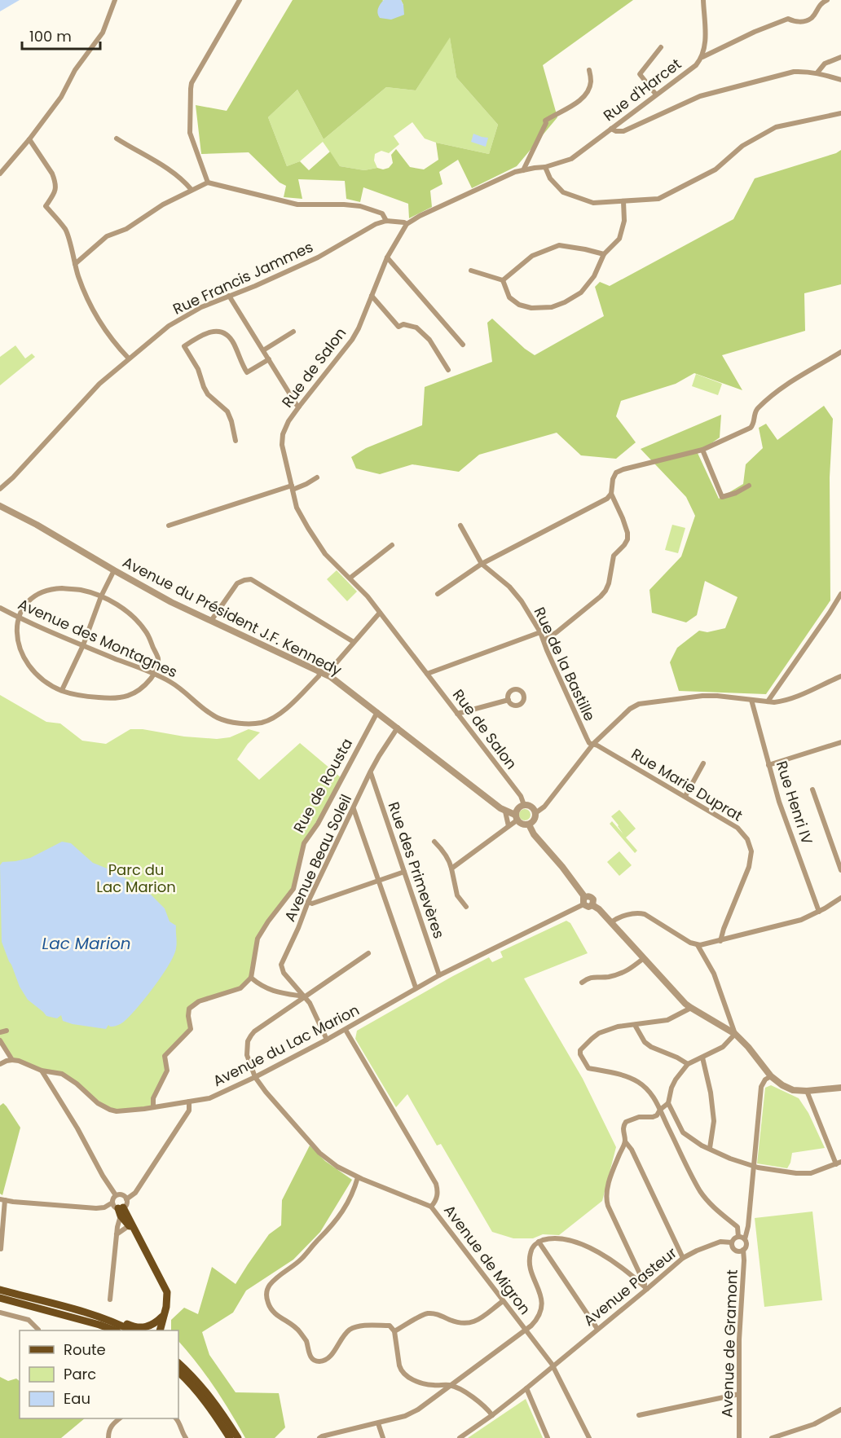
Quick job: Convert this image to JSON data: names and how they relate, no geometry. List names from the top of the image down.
{
  "streets": {
    "street": [
      "Rue d'Harcet",
      "Rue Francis Jammes",
      "Rue de Salon",
      "Avenue du Président J.F. Kennedy",
      "Avenue des Montagnes",
      "Rue de la Bastille",
      "Rue Marie Duprat",
      "Rue de Rousta",
      "Rue Henri IV",
      "Avenue Beau Soleil",
      "Rue des Primevères",
      "Avenue du Lac Marion",
      "Avenue de Migron",
      "Avenue Pasteur",
      "Avenue de Gramont"
    ]
  },
  "crossings": [
    ["Rue de Salon", "Avenue du Président J.F. Kennedy"],
    ["Avenue du Président J.F. Kennedy", "Avenue des Montagnes"],
    ["Avenue du Président J.F. Kennedy", "Rue de Rousta"],
    ["Avenue du Président J.F. Kennedy", "Avenue Beau Soleil"],
    ["Rue de la Bastille", "Rue Marie Duprat"],
    ["Avenue Beau Soleil", "Rue des Primevères"],
    ["Avenue Beau Soleil", "Avenue de Migron"],
    ["Rue des Primevères", "Avenue du Lac Marion"],
    ["Avenue du Lac Marion", "Avenue de Migron"],
    ["Avenue de Migron", "Avenue Pasteur"],
    ["Avenue Pasteur", "Avenue de Gramont"]
  ],
  "water": ["Lac Marion"],
  "parks": ["Parc du Lac Marion"],
  "legend": ["Route", "Parc", "Eau"],
  "scale_bar": "100 m"
}
